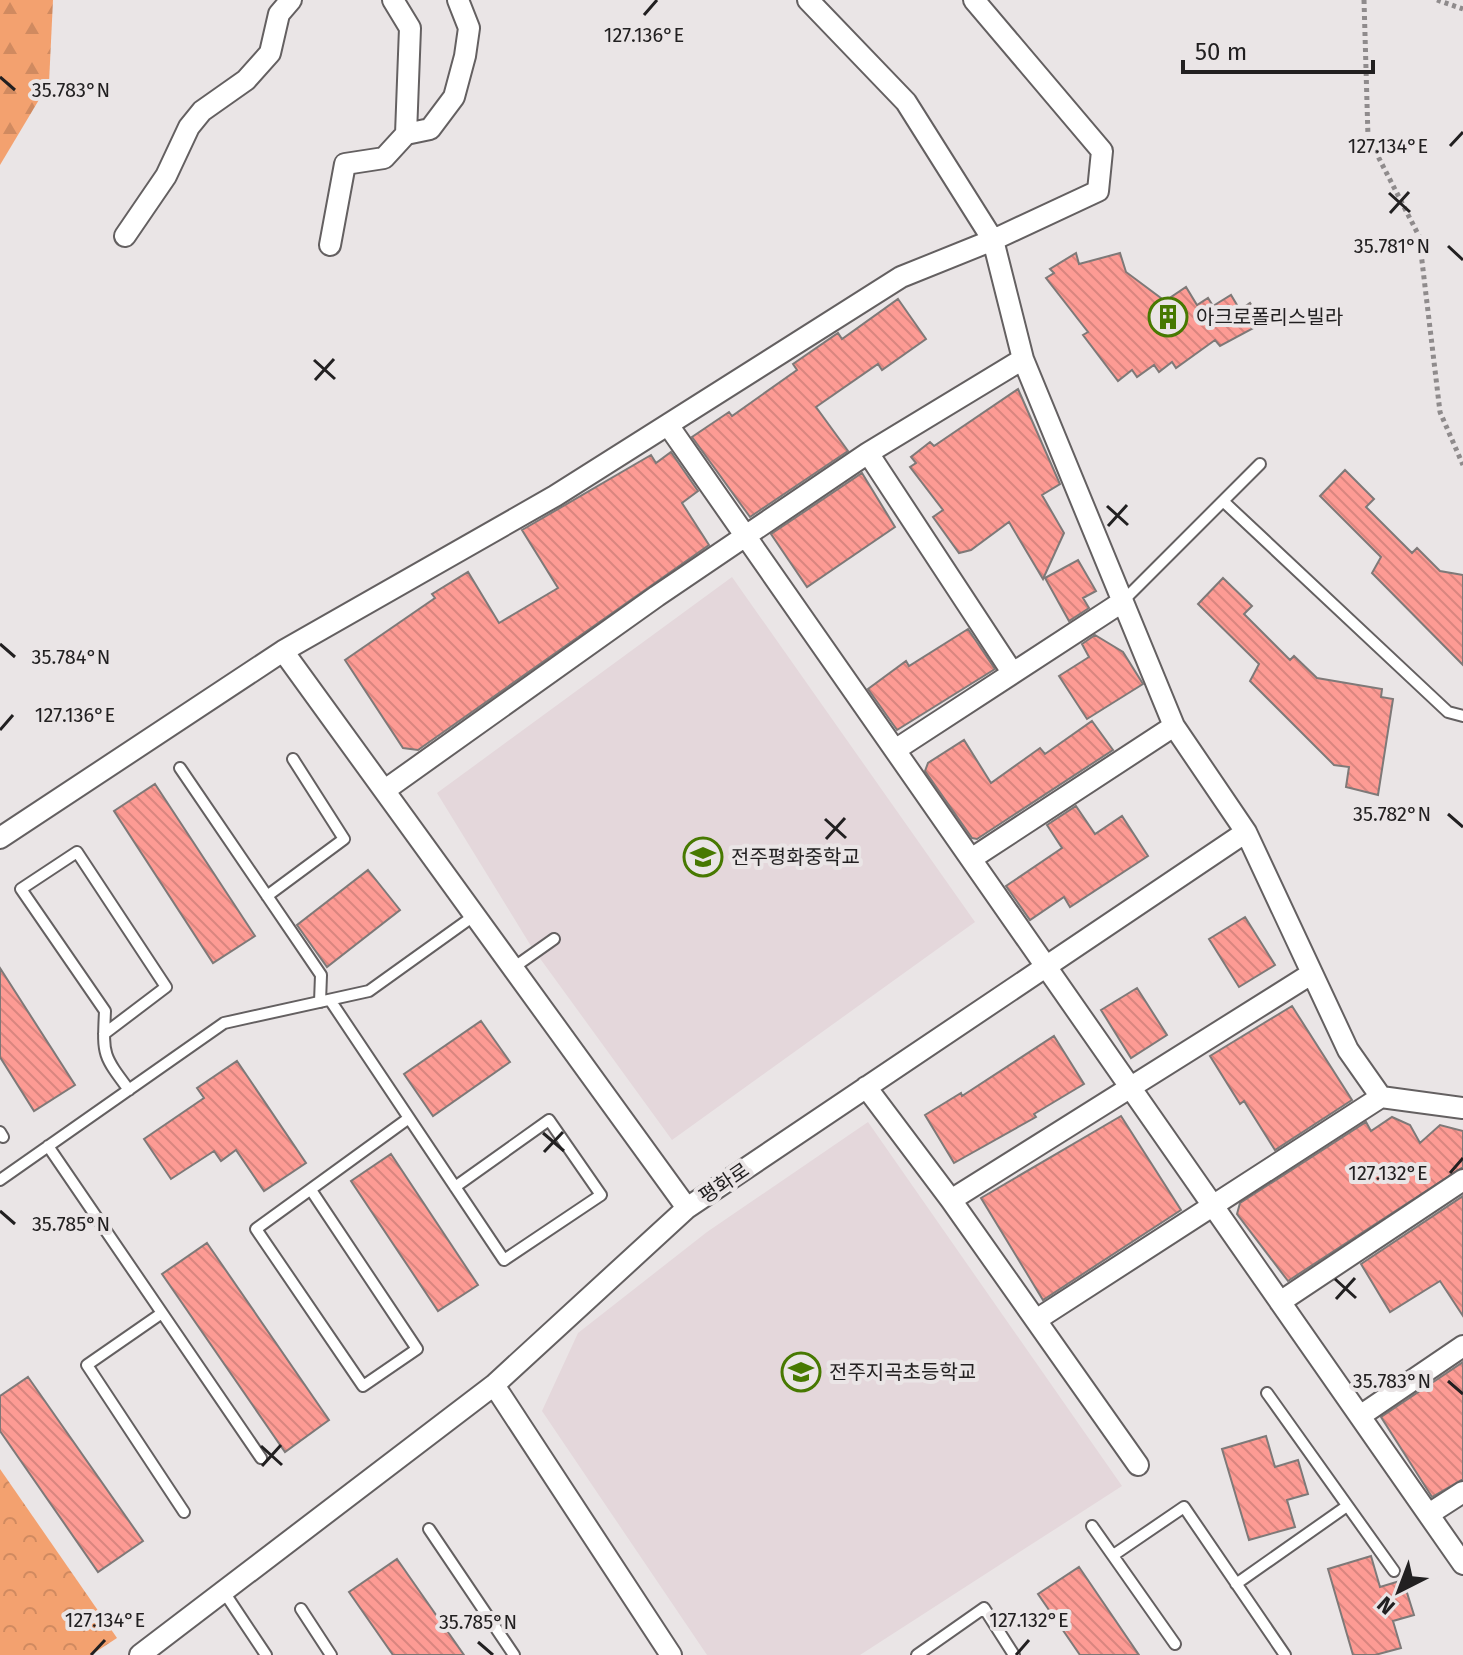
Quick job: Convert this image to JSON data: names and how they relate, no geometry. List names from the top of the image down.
{
  "streets": {
    "street": ["평화로"]
  },
  "places": {
    "building": ["아크로폴리스빌라"],
    "school or university": ["전주평화중학교", "전주지곡초등학교"]
  },
  "scale_bar": "50 m",
  "north": "bottom left",
  "coordinates": [
    "127.136°E",
    "35.783°N",
    "127.134°E",
    "35.781°N",
    "35.784°N",
    "35.782°N",
    "127.132°E",
    "35.785°N"
  ]
}
